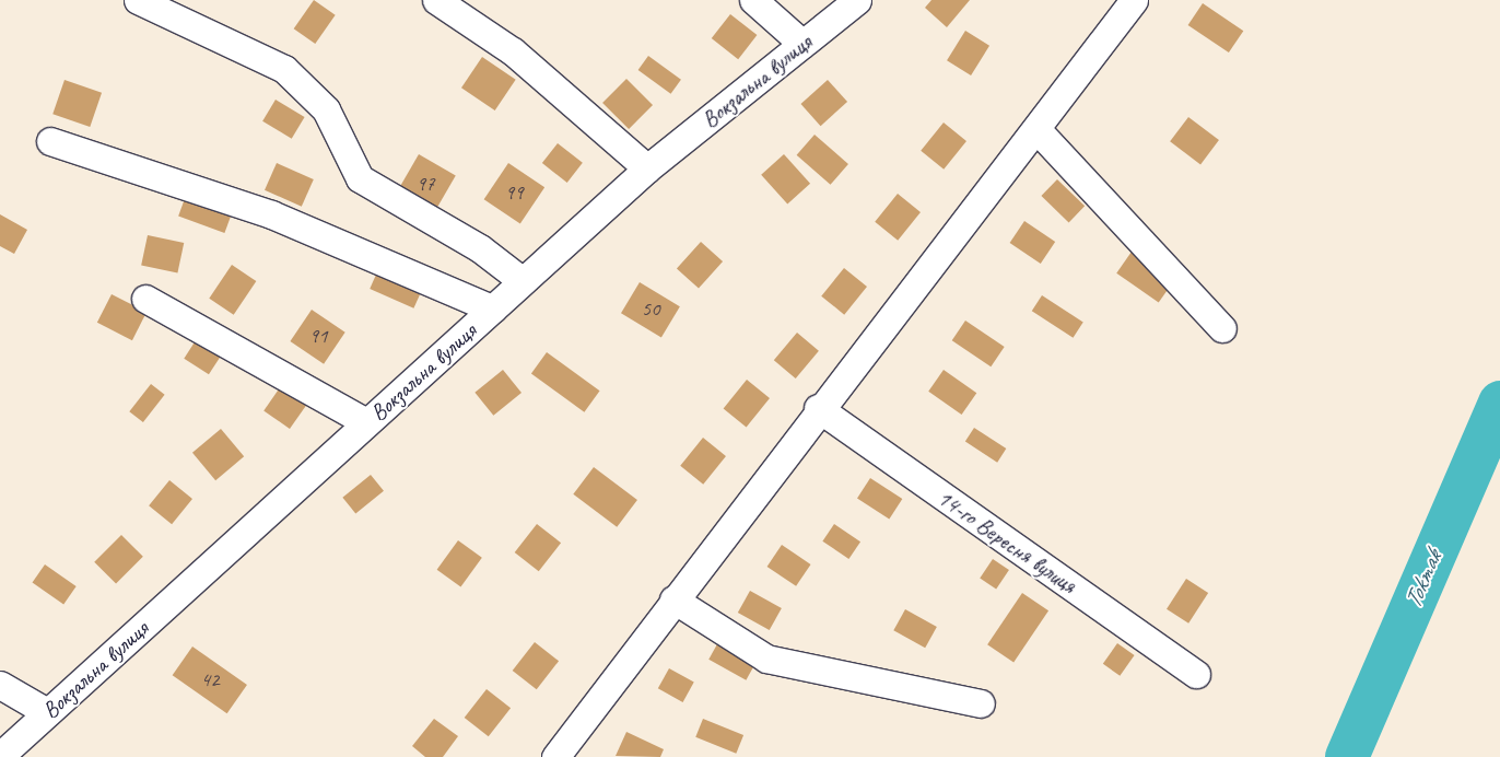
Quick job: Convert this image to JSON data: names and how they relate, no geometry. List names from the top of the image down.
{
  "streets": {
    "street": ["Вокзальна вулиця", "14-го Вересня вулиця"]
  },
  "water": ["Tokmak"],
  "house_numbers": [
    "97",
    "99",
    "50",
    "91",
    "42"
  ]
}
